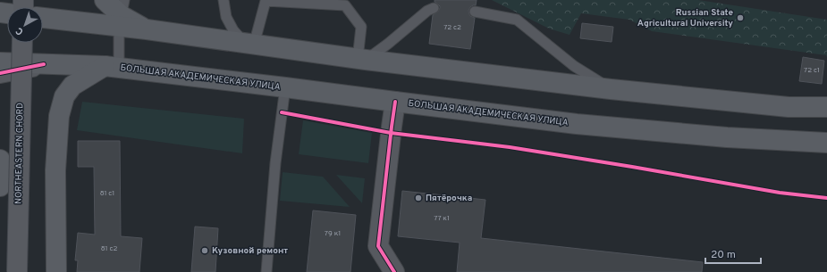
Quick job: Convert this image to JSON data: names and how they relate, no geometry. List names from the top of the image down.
{
  "streets": {
    "main road": ["БОЛЬШАЯ АКАДЕМИЧЕСКАЯ УЛИЦА", "NORTHEASTERN CHORD"]
  },
  "places": ["Russian State Agricultural University", "Пятёрочка", "Кузовной ремонт"],
  "house_numbers": [
    "72 c2",
    "72 с1",
    "81 с1",
    "77 к1",
    "79 к1",
    "81 с2"
  ],
  "scale_bar": "20 m",
  "north": "bottom left"
}
